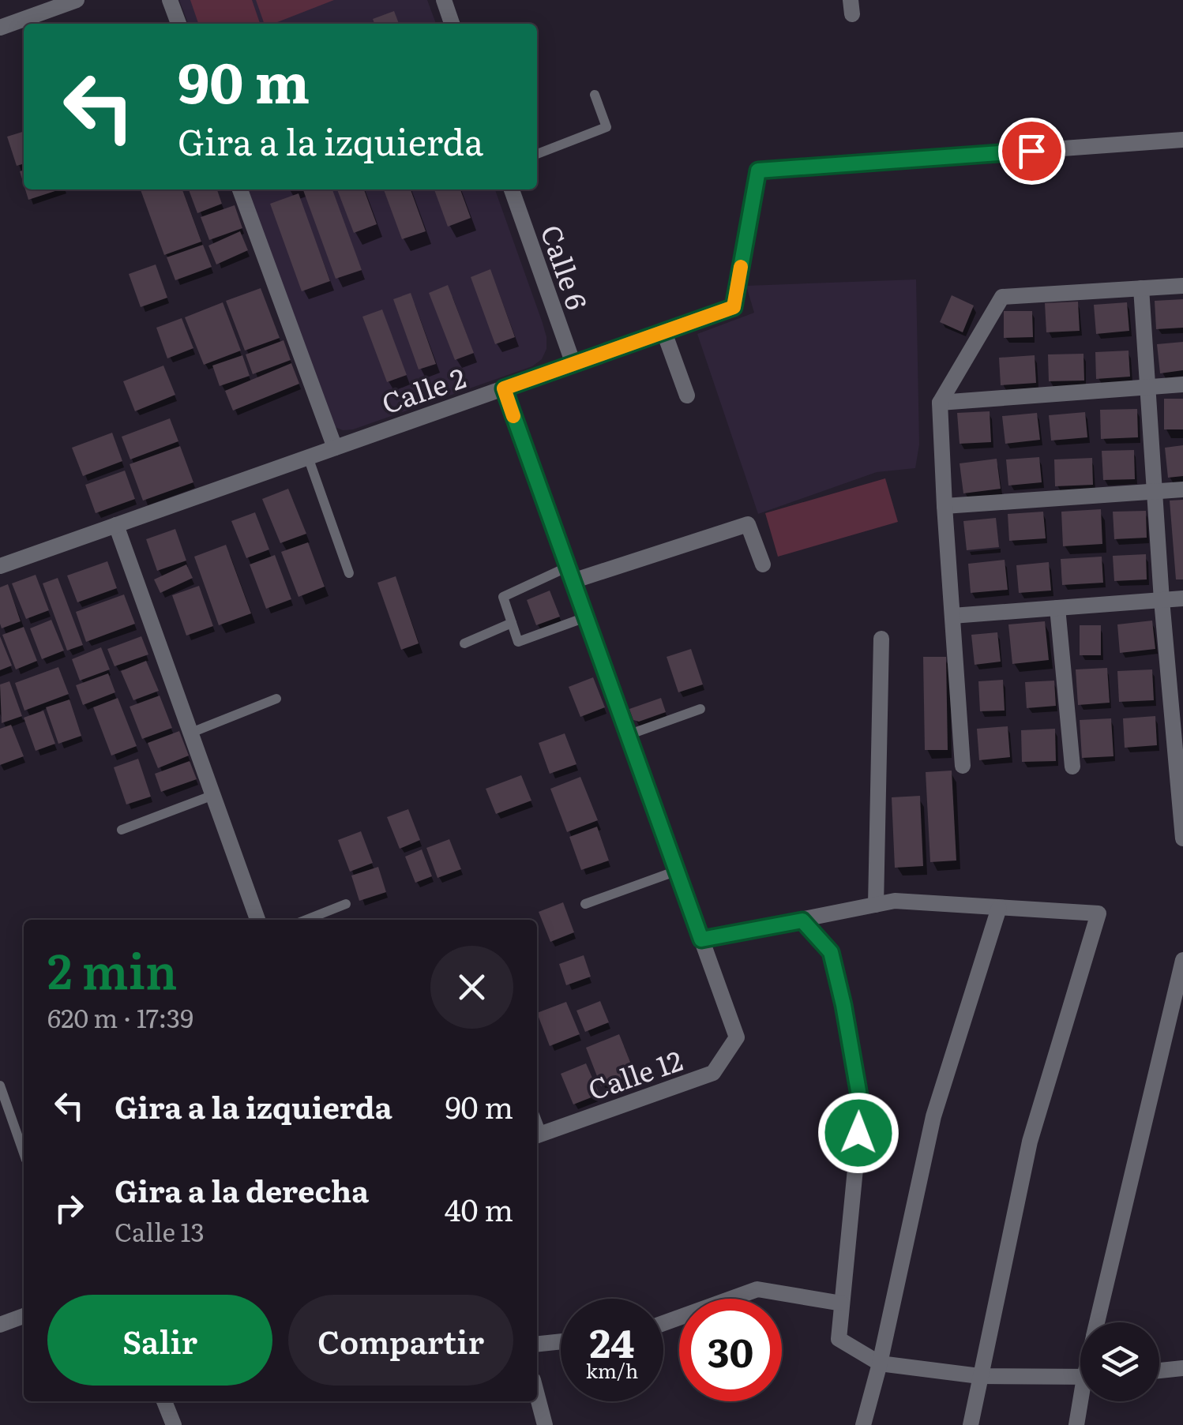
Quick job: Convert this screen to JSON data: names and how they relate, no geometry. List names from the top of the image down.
{
  "streets": {
    "street": ["Calle 6", "Calle 2", "Calle 12"]
  },
  "crossings": [
    ["Calle 6", "Calle 2"]
  ],
  "page": {
    "turn": ["90 m", "Gira a la izquierda"],
    "heading": ["2 min", "620 m · 17:39"],
    "list": [
      {
        "name": "Gira a la izquierda",
        "value": "90 m"
      },
      {
        "name": "Gira a la derecha",
        "note": "Calle 13",
        "value": "40 m"
      }
    ],
    "buttons": ["Salir", "Compartir"],
    "speed": "24 km/h",
    "limit": "30"
  }
}
